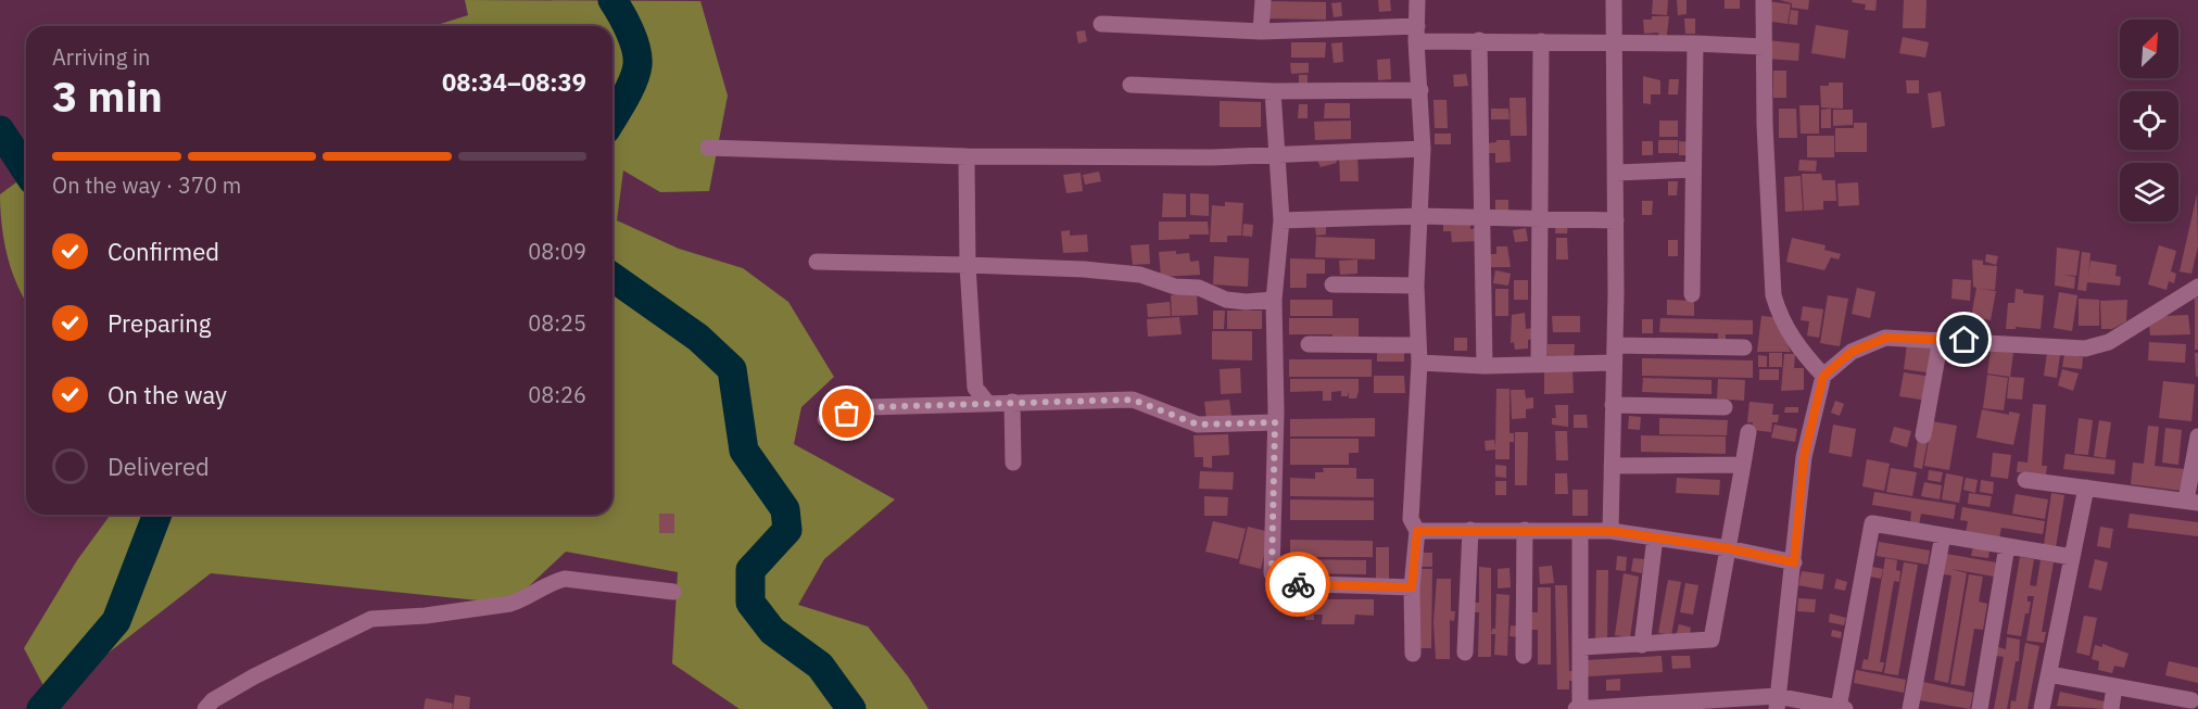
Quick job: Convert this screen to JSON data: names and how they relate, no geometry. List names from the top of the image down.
{
  "north": "top right",
  "page": {
    "heading": ["3 min", "Arriving in", "08:34–08:39"],
    "bar": "On the way · 370 m",
    "list": [
      ["Confirmed", "08:09"],
      ["Preparing", "08:25"],
      ["On the way", "08:26"],
      "Delivered"
    ]
  }
}
